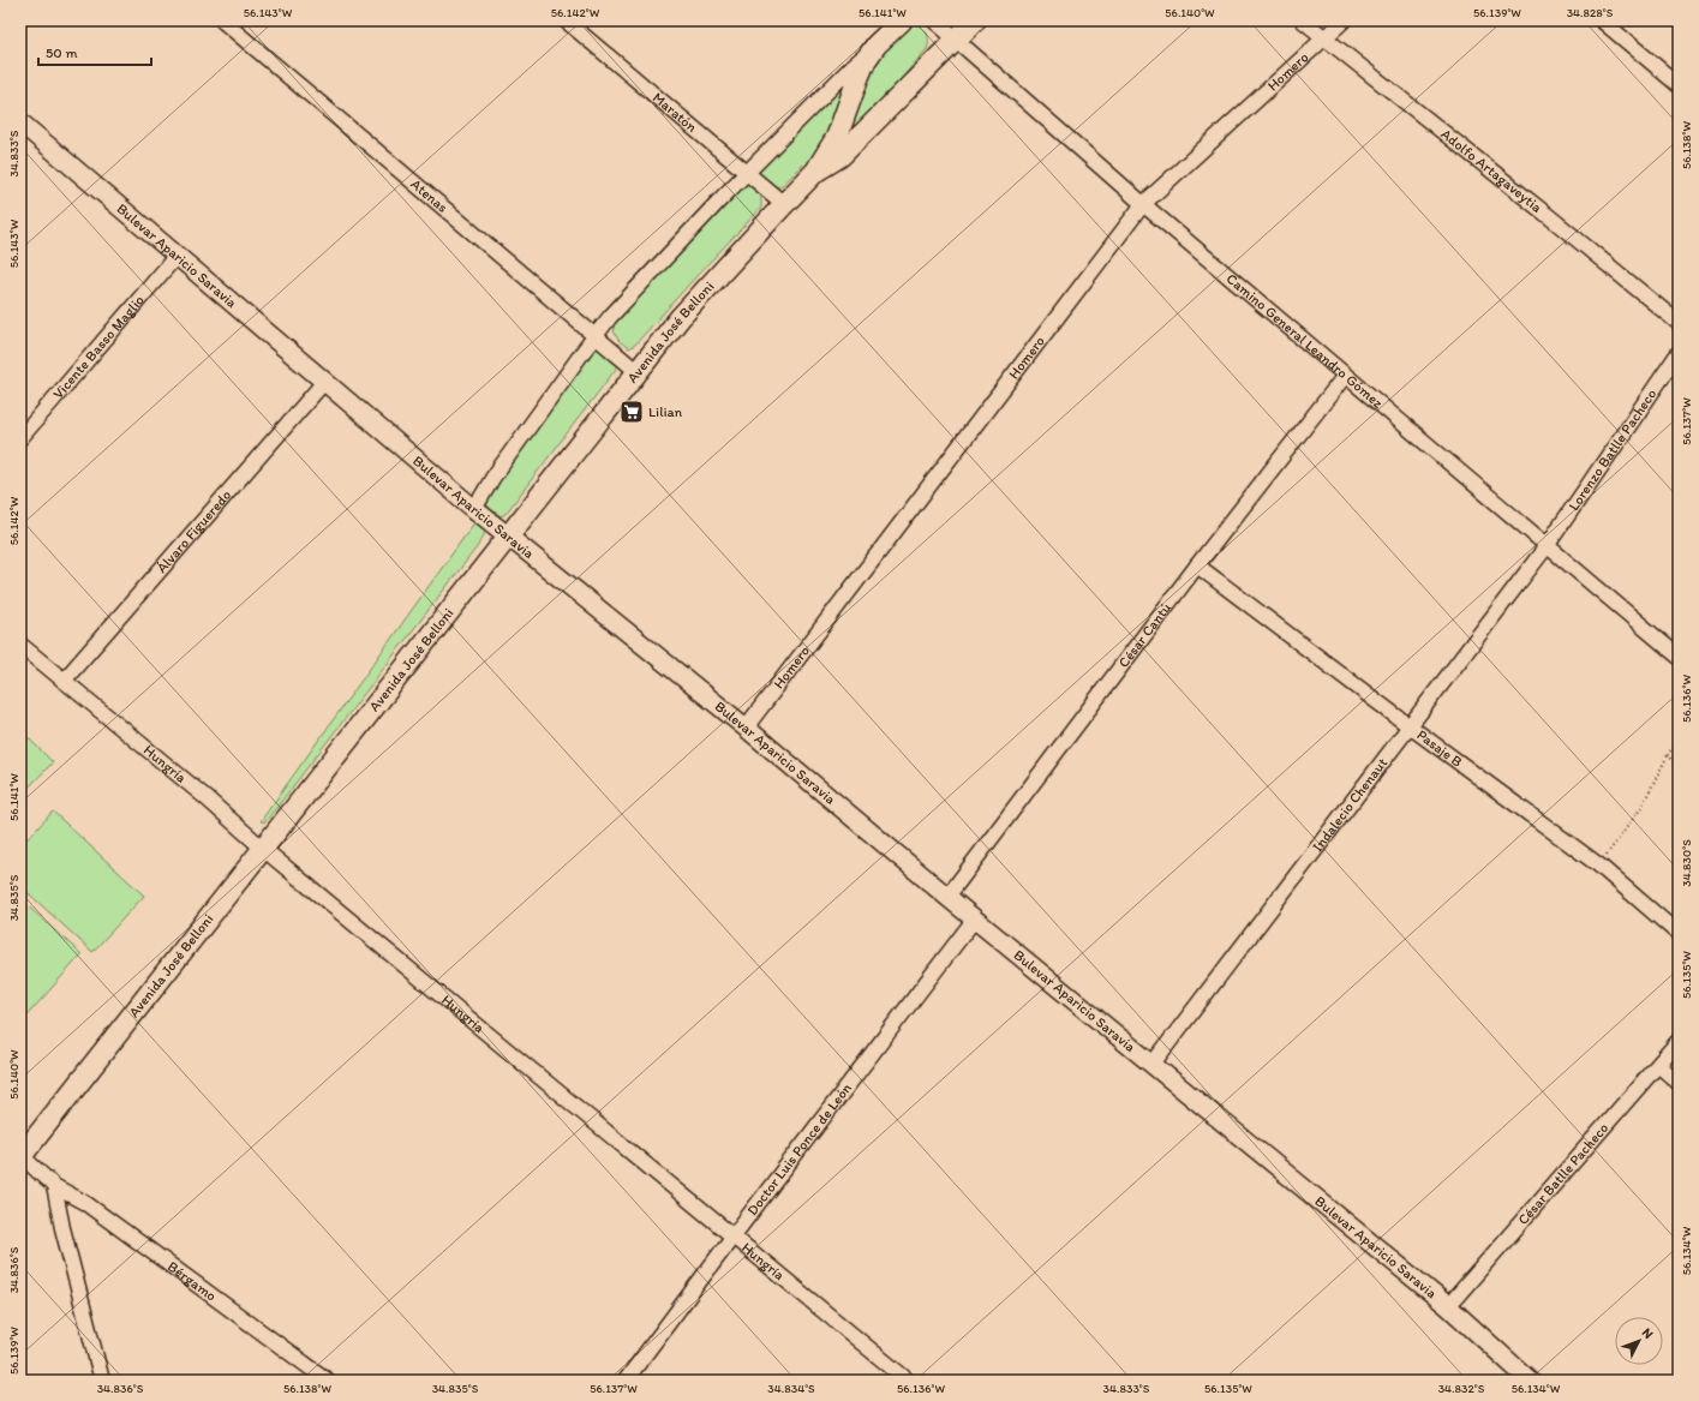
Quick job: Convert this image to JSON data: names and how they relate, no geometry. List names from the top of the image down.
{
  "streets": {
    "main road": ["Avenida José Belloni"],
    "street": [
      "Homero",
      "Maratón",
      "Adolfo Artagaveytia",
      "Atenas",
      "Bulevar Aparicio Saravia",
      "Camino General Leandro Gómez",
      "Vicente Basso Maglio",
      "Lorenzo Batlle Pacheco",
      "Álvaro Figueredo",
      "César Cantú",
      "Pasaje B",
      "Hungría",
      "Indalecio Chenaut",
      "Doctor Luis Ponce de León",
      "César Batlle Pacheco",
      "Bérgamo"
    ]
  },
  "crossings": [
    ["Homero", "Adolfo Artagaveytia"],
    ["Homero", "Bulevar Aparicio Saravia"],
    ["Homero", "Camino General Leandro Gómez"],
    ["Maratón", "Avenida José Belloni"],
    ["Atenas", "Avenida José Belloni"],
    ["Bulevar Aparicio Saravia", "Avenida José Belloni"],
    ["Bulevar Aparicio Saravia", "Vicente Basso Maglio"],
    ["Bulevar Aparicio Saravia", "Álvaro Figueredo"],
    ["Bulevar Aparicio Saravia", "César Cantú"],
    ["Bulevar Aparicio Saravia", "Indalecio Chenaut"],
    ["Bulevar Aparicio Saravia", "Doctor Luis Ponce de León"],
    ["Bulevar Aparicio Saravia", "César Batlle Pacheco"],
    ["Avenida José Belloni", "Camino General Leandro Gómez"],
    ["Avenida José Belloni", "Hungría"],
    ["Avenida José Belloni", "Bérgamo"],
    ["Camino General Leandro Gómez", "Lorenzo Batlle Pacheco"],
    ["Camino General Leandro Gómez", "César Cantú"],
    ["Camino General Leandro Gómez", "Indalecio Chenaut"],
    ["Lorenzo Batlle Pacheco", "Indalecio Chenaut"],
    ["Álvaro Figueredo", "Hungría"],
    ["César Cantú", "Pasaje B"],
    ["Pasaje B", "Indalecio Chenaut"],
    ["Hungría", "Doctor Luis Ponce de León"]
  ],
  "places": {
    "supermarket": ["Lilian"]
  },
  "scale_bar": "50 m",
  "north": "top right",
  "coordinates": [
    "56.143°W",
    "56.142°W",
    "56.141°W",
    "56.140°W",
    "56.139°W",
    "34.828°S",
    "56.138°W",
    "34.833°S",
    "56.137°W",
    "56.136°W",
    "34.830°S",
    "34.835°S",
    "56.135°W",
    "56.134°W",
    "34.836°S",
    "34.834°S",
    "34.832°S"
  ]
}
